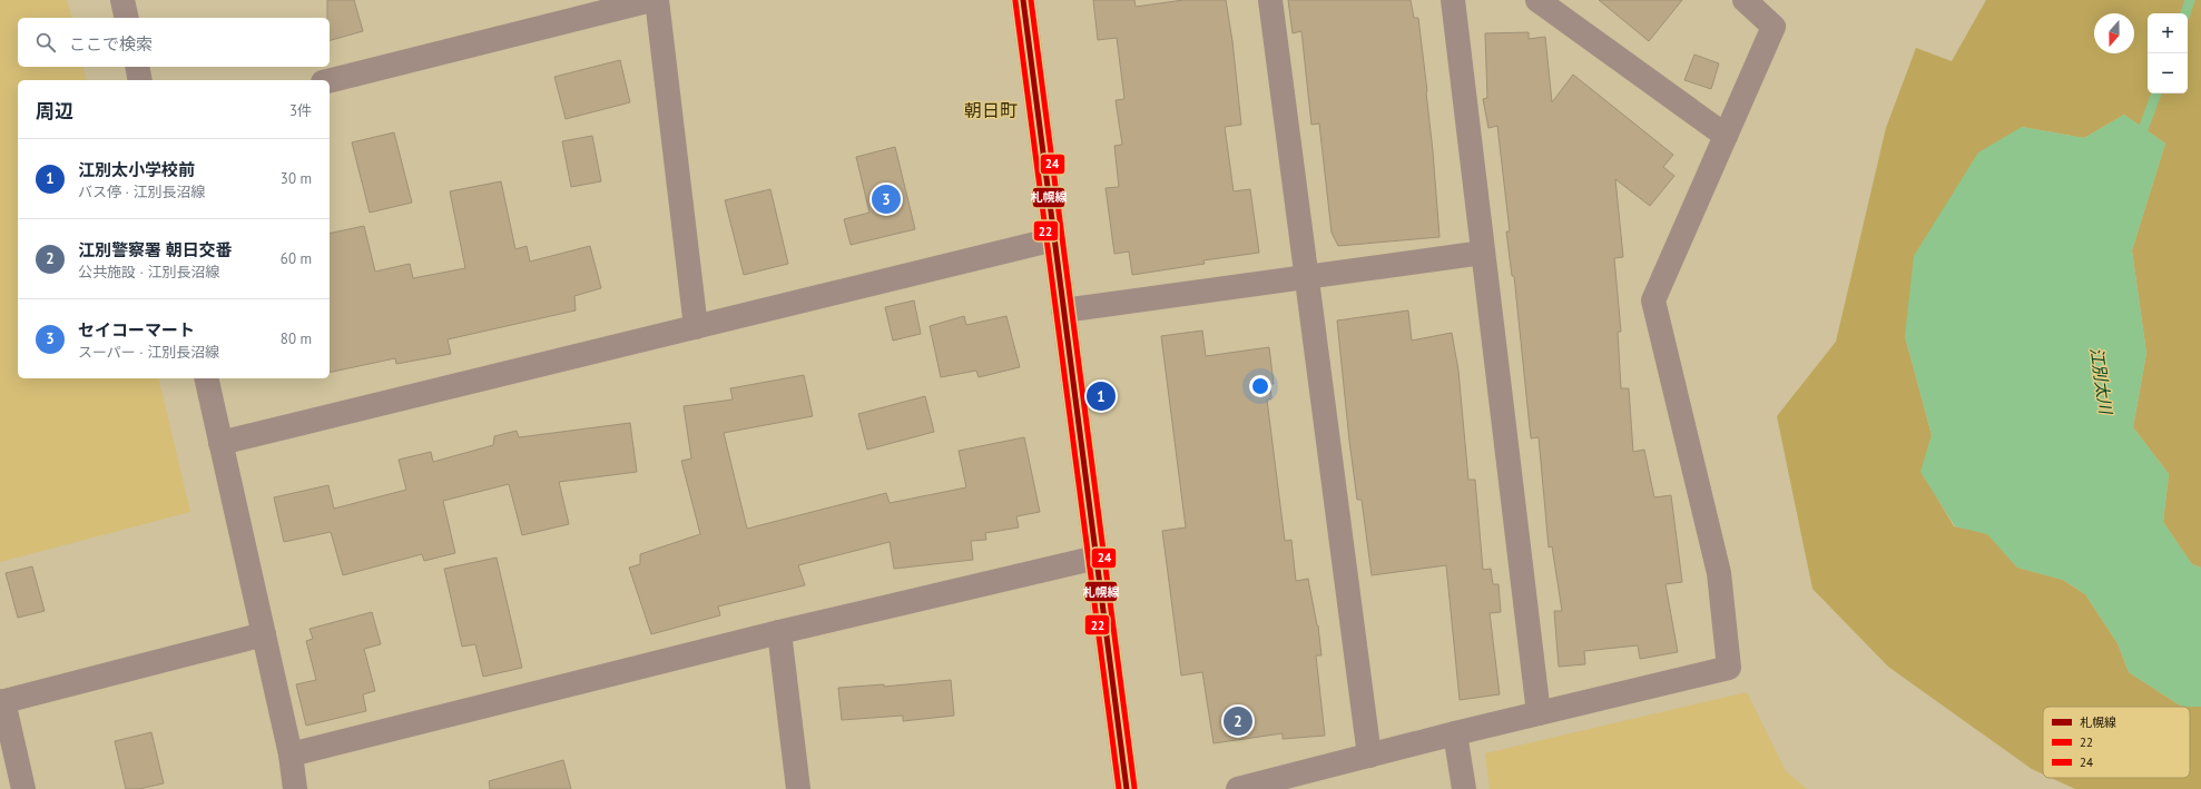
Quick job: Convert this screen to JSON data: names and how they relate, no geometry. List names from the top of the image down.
{
  "districts": ["朝日町"],
  "water": ["江別太川"],
  "lines": ["transit line 札幌線", "transit line 24", "transit line 22"],
  "legend": ["札幌線", "22", "24"],
  "north": "bottom",
  "page": {
    "map_buttons": ["+", "−"],
    "search": "ここで検索",
    "heading": ["周辺", "3件"],
    "list": [
      {
        "mark": "1",
        "name": "江別太小学校前",
        "note": "バス停 · 江別長沼線",
        "value": "30 m"
      },
      {
        "mark": "2",
        "name": "江別警察署 朝日交番",
        "note": "公共施設 · 江別長沼線",
        "value": "60 m"
      },
      {
        "mark": "3",
        "name": "セイコーマート",
        "note": "スーパー · 江別長沼線",
        "value": "80 m"
      }
    ],
    "pins": ["3", "1", "2"]
  }
}
